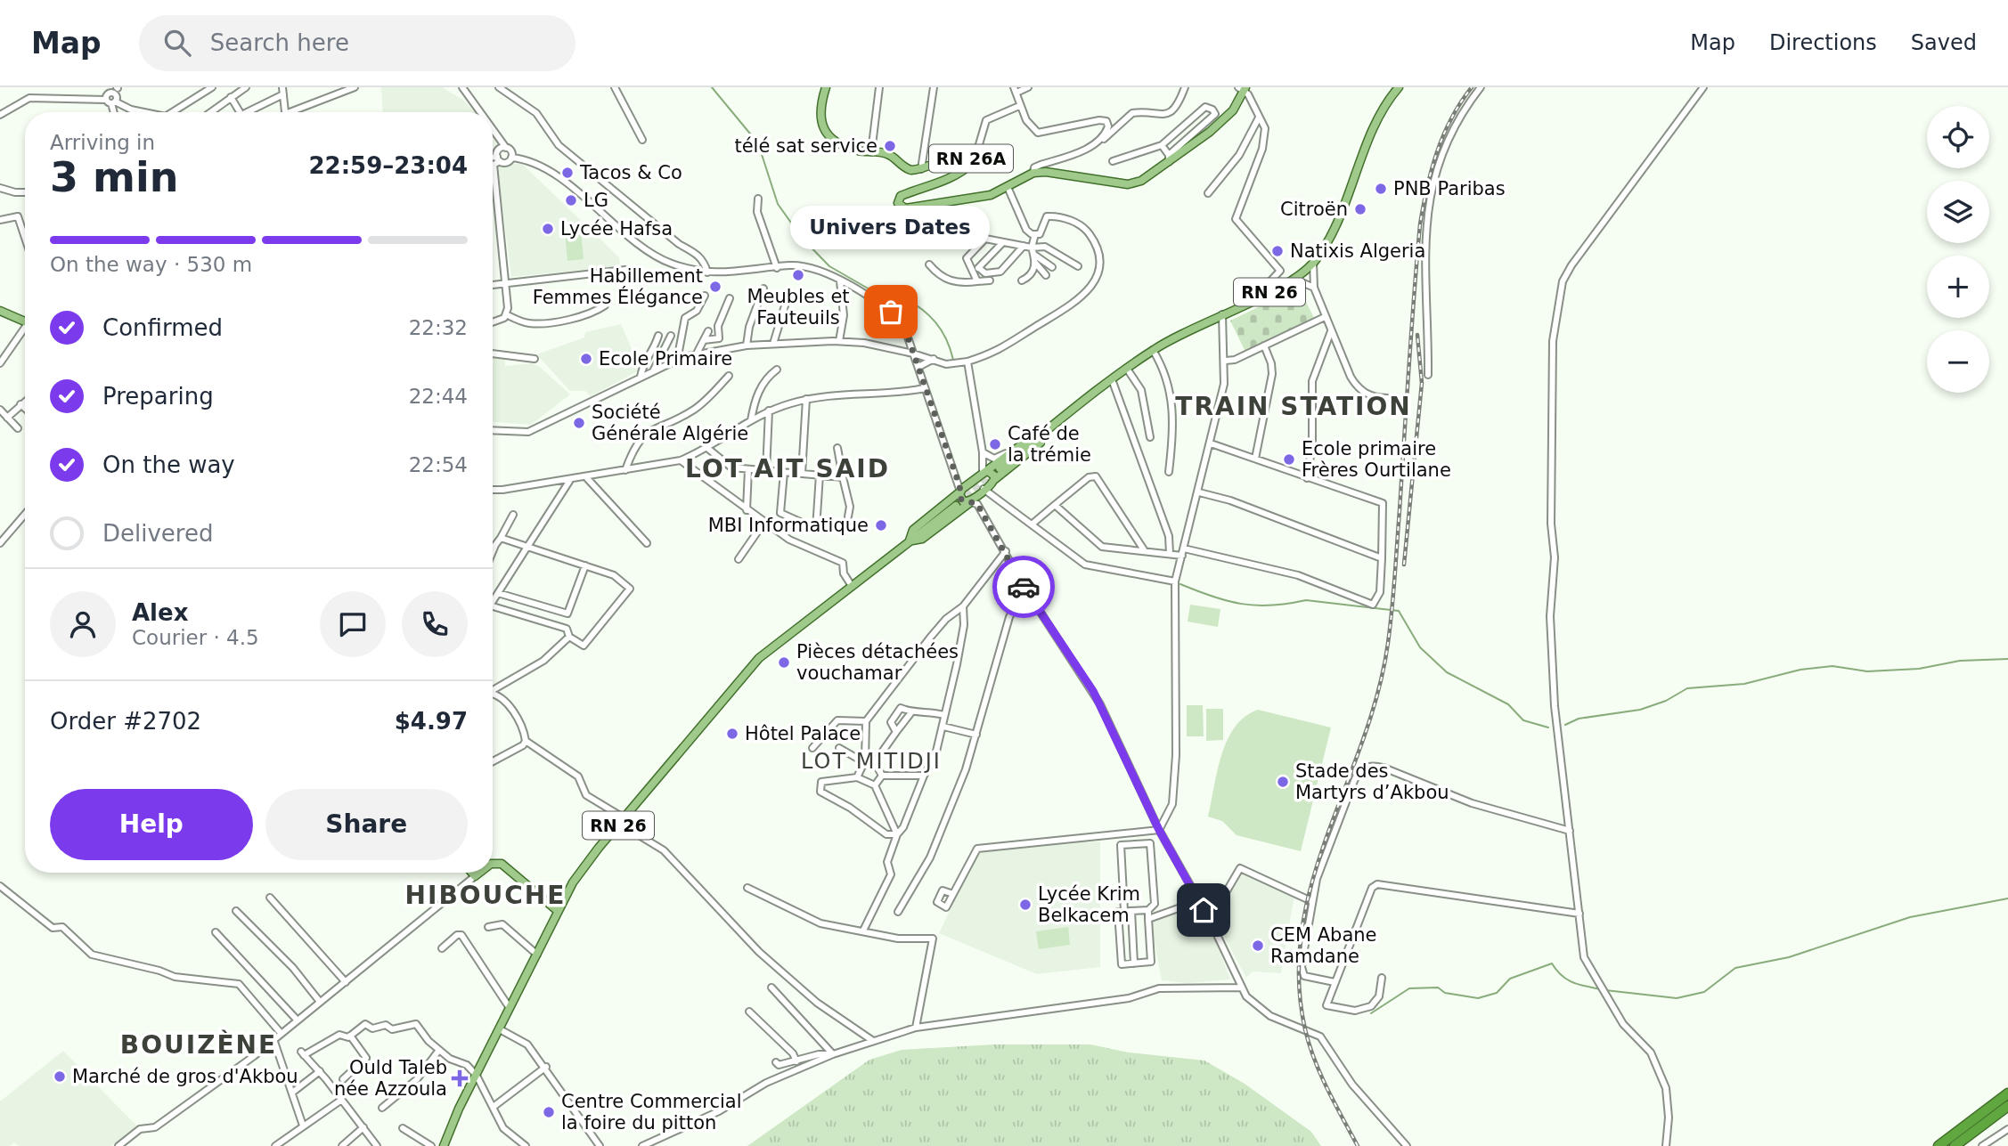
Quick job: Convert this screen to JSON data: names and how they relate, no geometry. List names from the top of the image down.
{
  "streets": {
    "main road": ["RN 26A", "RN 26"]
  },
  "districts": [
    "TRAIN STATION",
    "LOT AIT SAID",
    "LOT MITIDJI",
    "HIBOUCHE",
    "BOUIZÈNE"
  ],
  "places": {
    "other": [
      "télé sat service",
      "Tacos & Co",
      "PNB Paribas",
      "LG",
      "Citroën",
      "Lycée Hafsa",
      "Natixis Algeria",
      "Meubles et Fauteuils",
      "Habillement Femmes Élégance",
      "Univers Dates",
      "Ecole Primaire",
      "Société Générale Algérie",
      "Café de la trémie",
      "Ecole primaire Frères Ourtilane",
      "MBI Informatique",
      "Pièces détachées vouchamar",
      "Hôtel Palace",
      "Stade des Martyrs d’Akbou",
      "Lycée Krim Belkacem",
      "CEM Abane Ramdane",
      "Marché de gros d'Akbou",
      "Centre Commercial la foire du pitton"
    ],
    "health": ["Ould Taleb née Azzoula"]
  },
  "page": {
    "header": "Map",
    "search": "Search here",
    "nav": ["Map", "Directions", "Saved"],
    "map_buttons": ["+", "−"],
    "heading": ["3 min", "Arriving in", "22:59–23:04"],
    "panel": [
      "Alex",
      "Courier · 4.5",
      "Order #2702",
      "$4.97"
    ],
    "bubble": "Univers Dates",
    "bar": "On the way · 530 m",
    "list": [
      ["Confirmed", "22:32"],
      ["Preparing", "22:44"],
      ["On the way", "22:54"],
      "Delivered"
    ],
    "buttons": ["Help", "Share"]
  }
}
